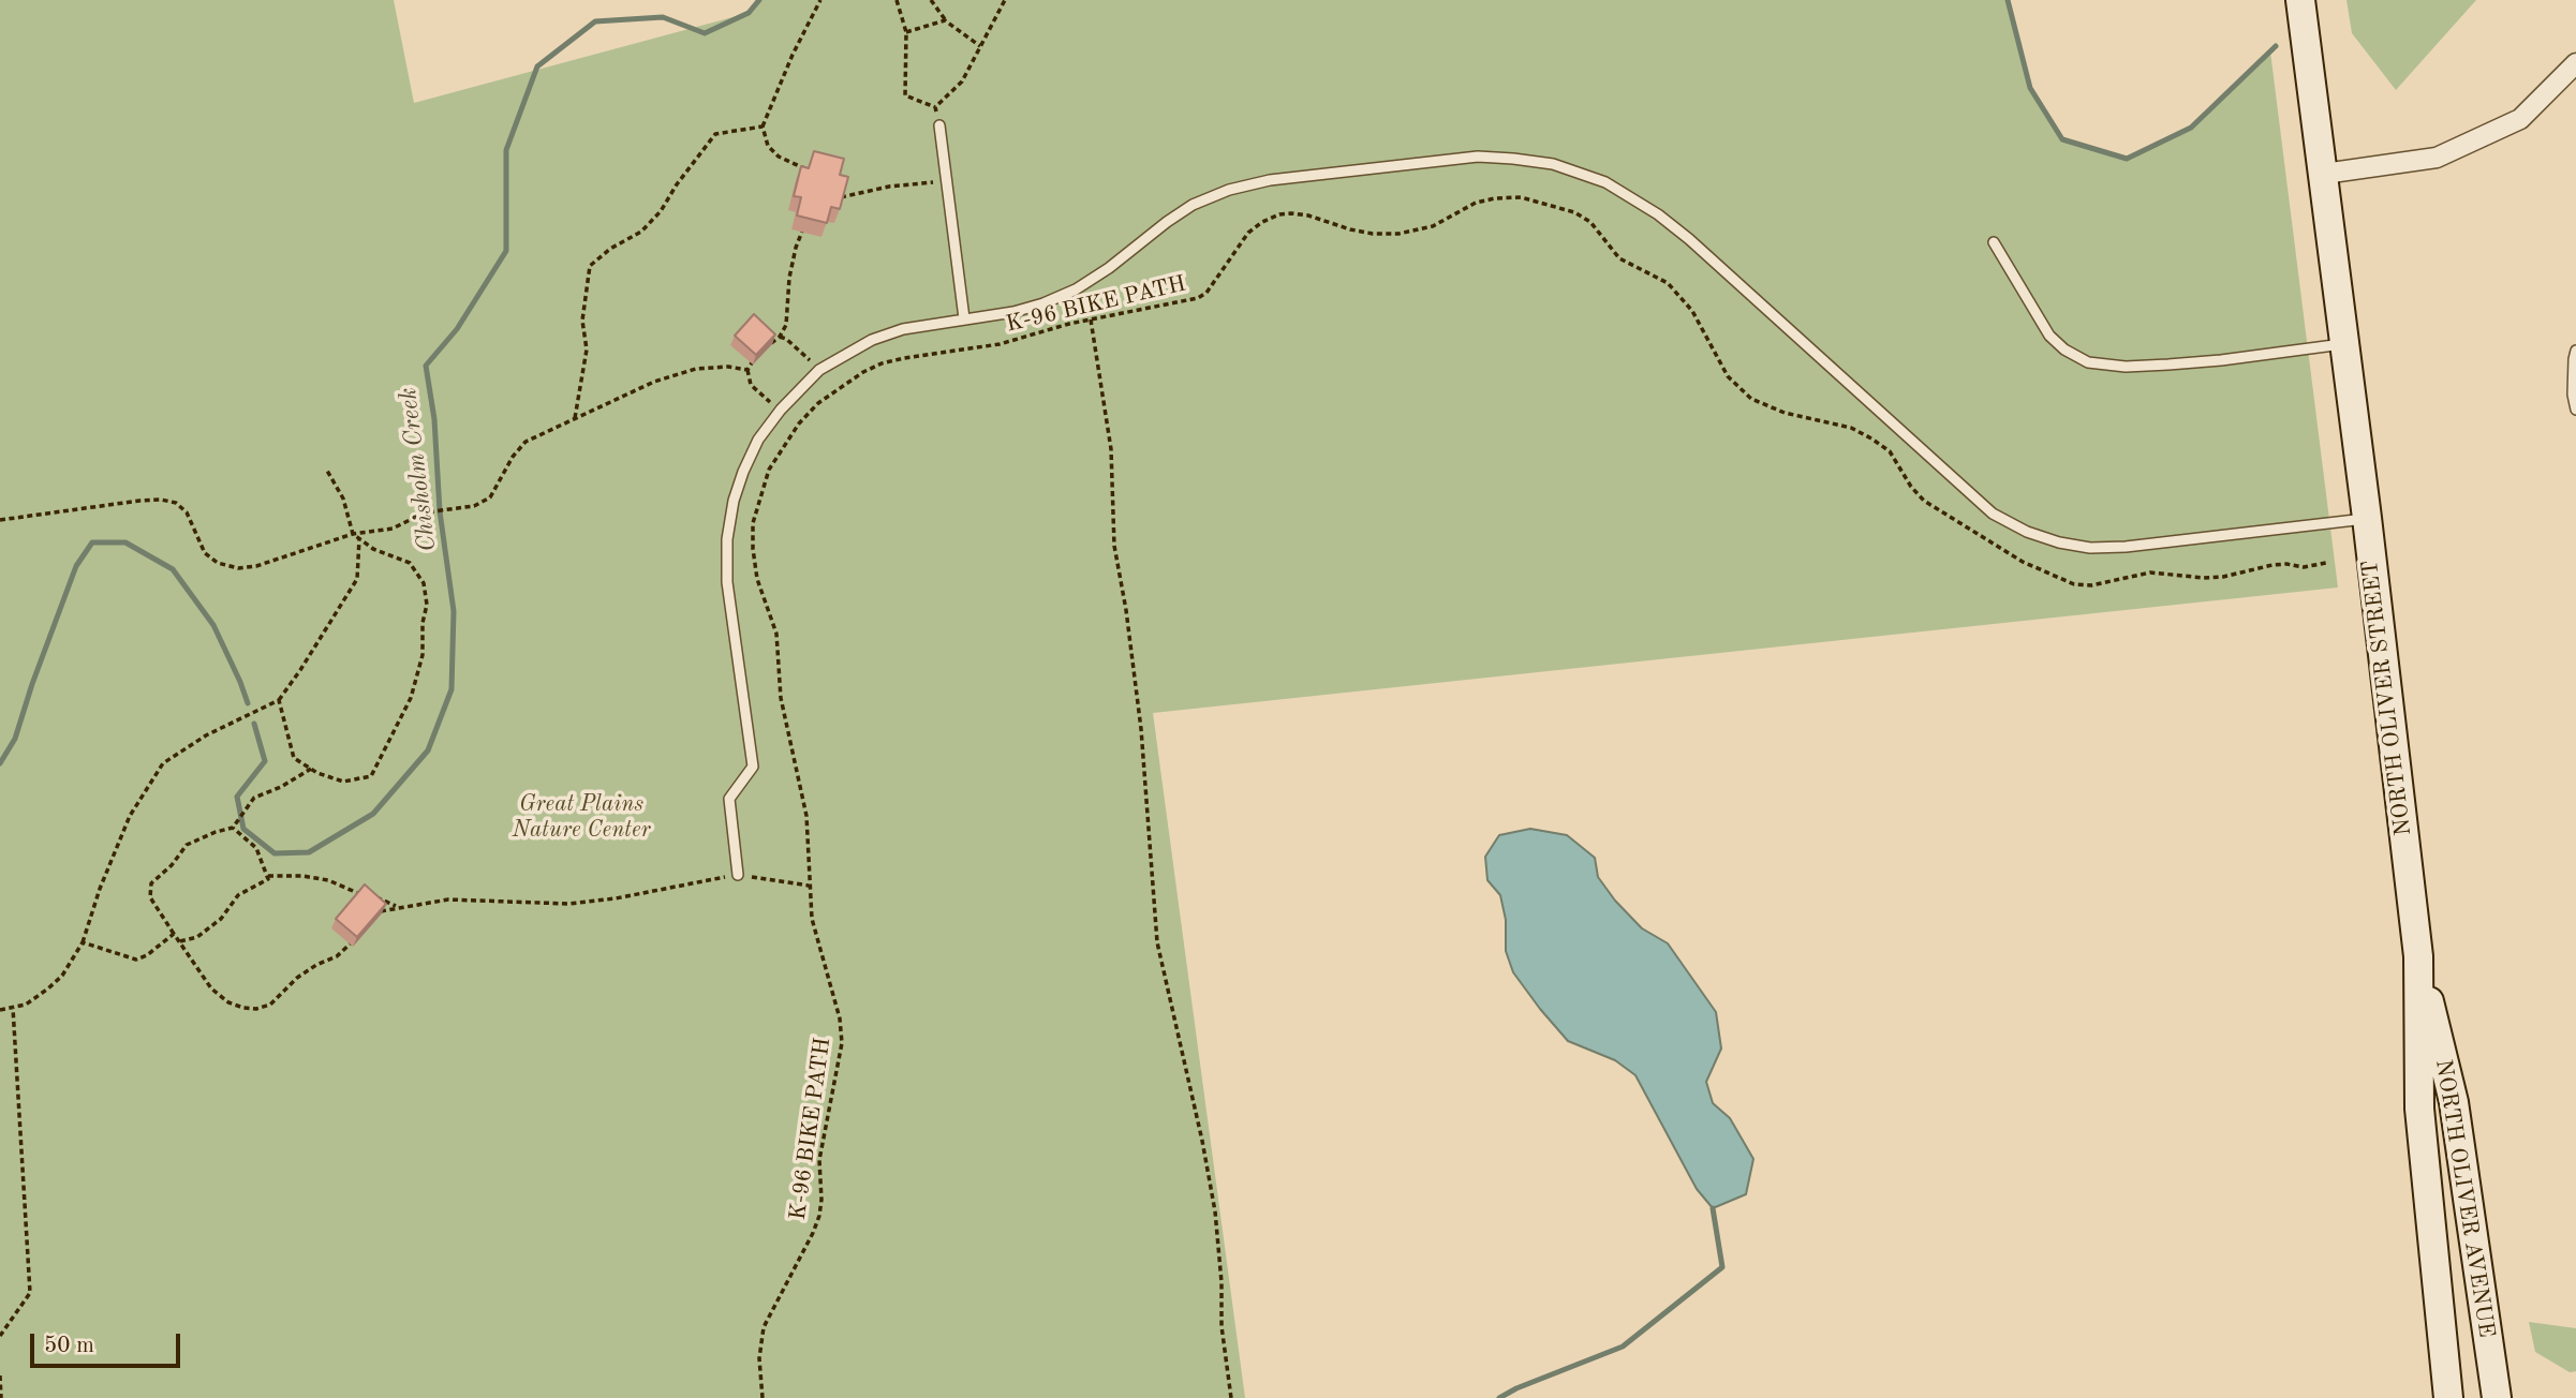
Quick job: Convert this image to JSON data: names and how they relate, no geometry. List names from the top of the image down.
{
  "streets": {
    "main road": ["NORTH OLIVER STREET", "NORTH OLIVER AVENUE"],
    "path": ["K-96 BIKE PATH"]
  },
  "crossings": [
    ["NORTH OLIVER STREET", "NORTH OLIVER AVENUE"]
  ],
  "water": ["Chisholm Creek"],
  "parks": ["Great Plains Nature Center"],
  "scale_bar": "50 m"
}
